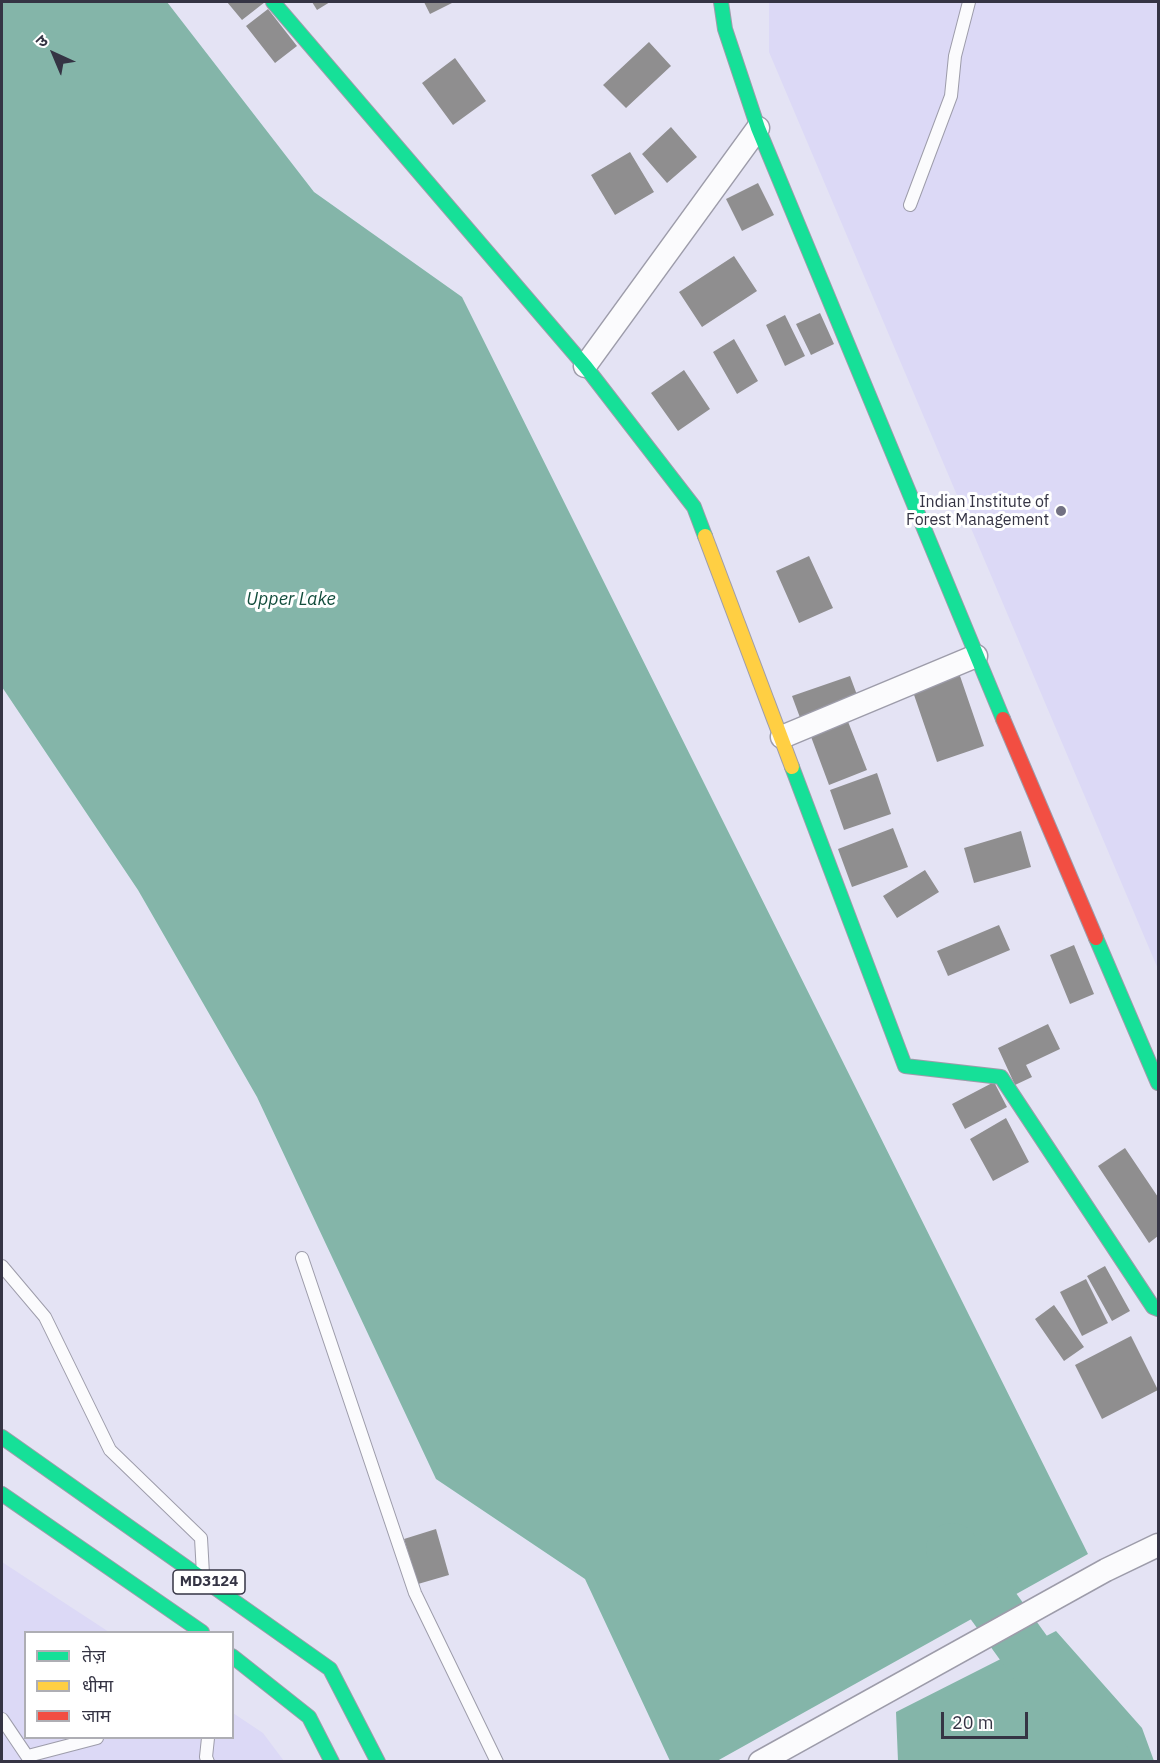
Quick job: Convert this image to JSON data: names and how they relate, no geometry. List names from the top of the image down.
{
  "streets": {
    "street": ["MD3124"]
  },
  "water": ["Upper Lake"],
  "places": ["Indian Institute of Forest Management"],
  "legend": ["तेज़", "धीमा", "जाम"],
  "scale_bar": "20 m",
  "north": "top left"
}
